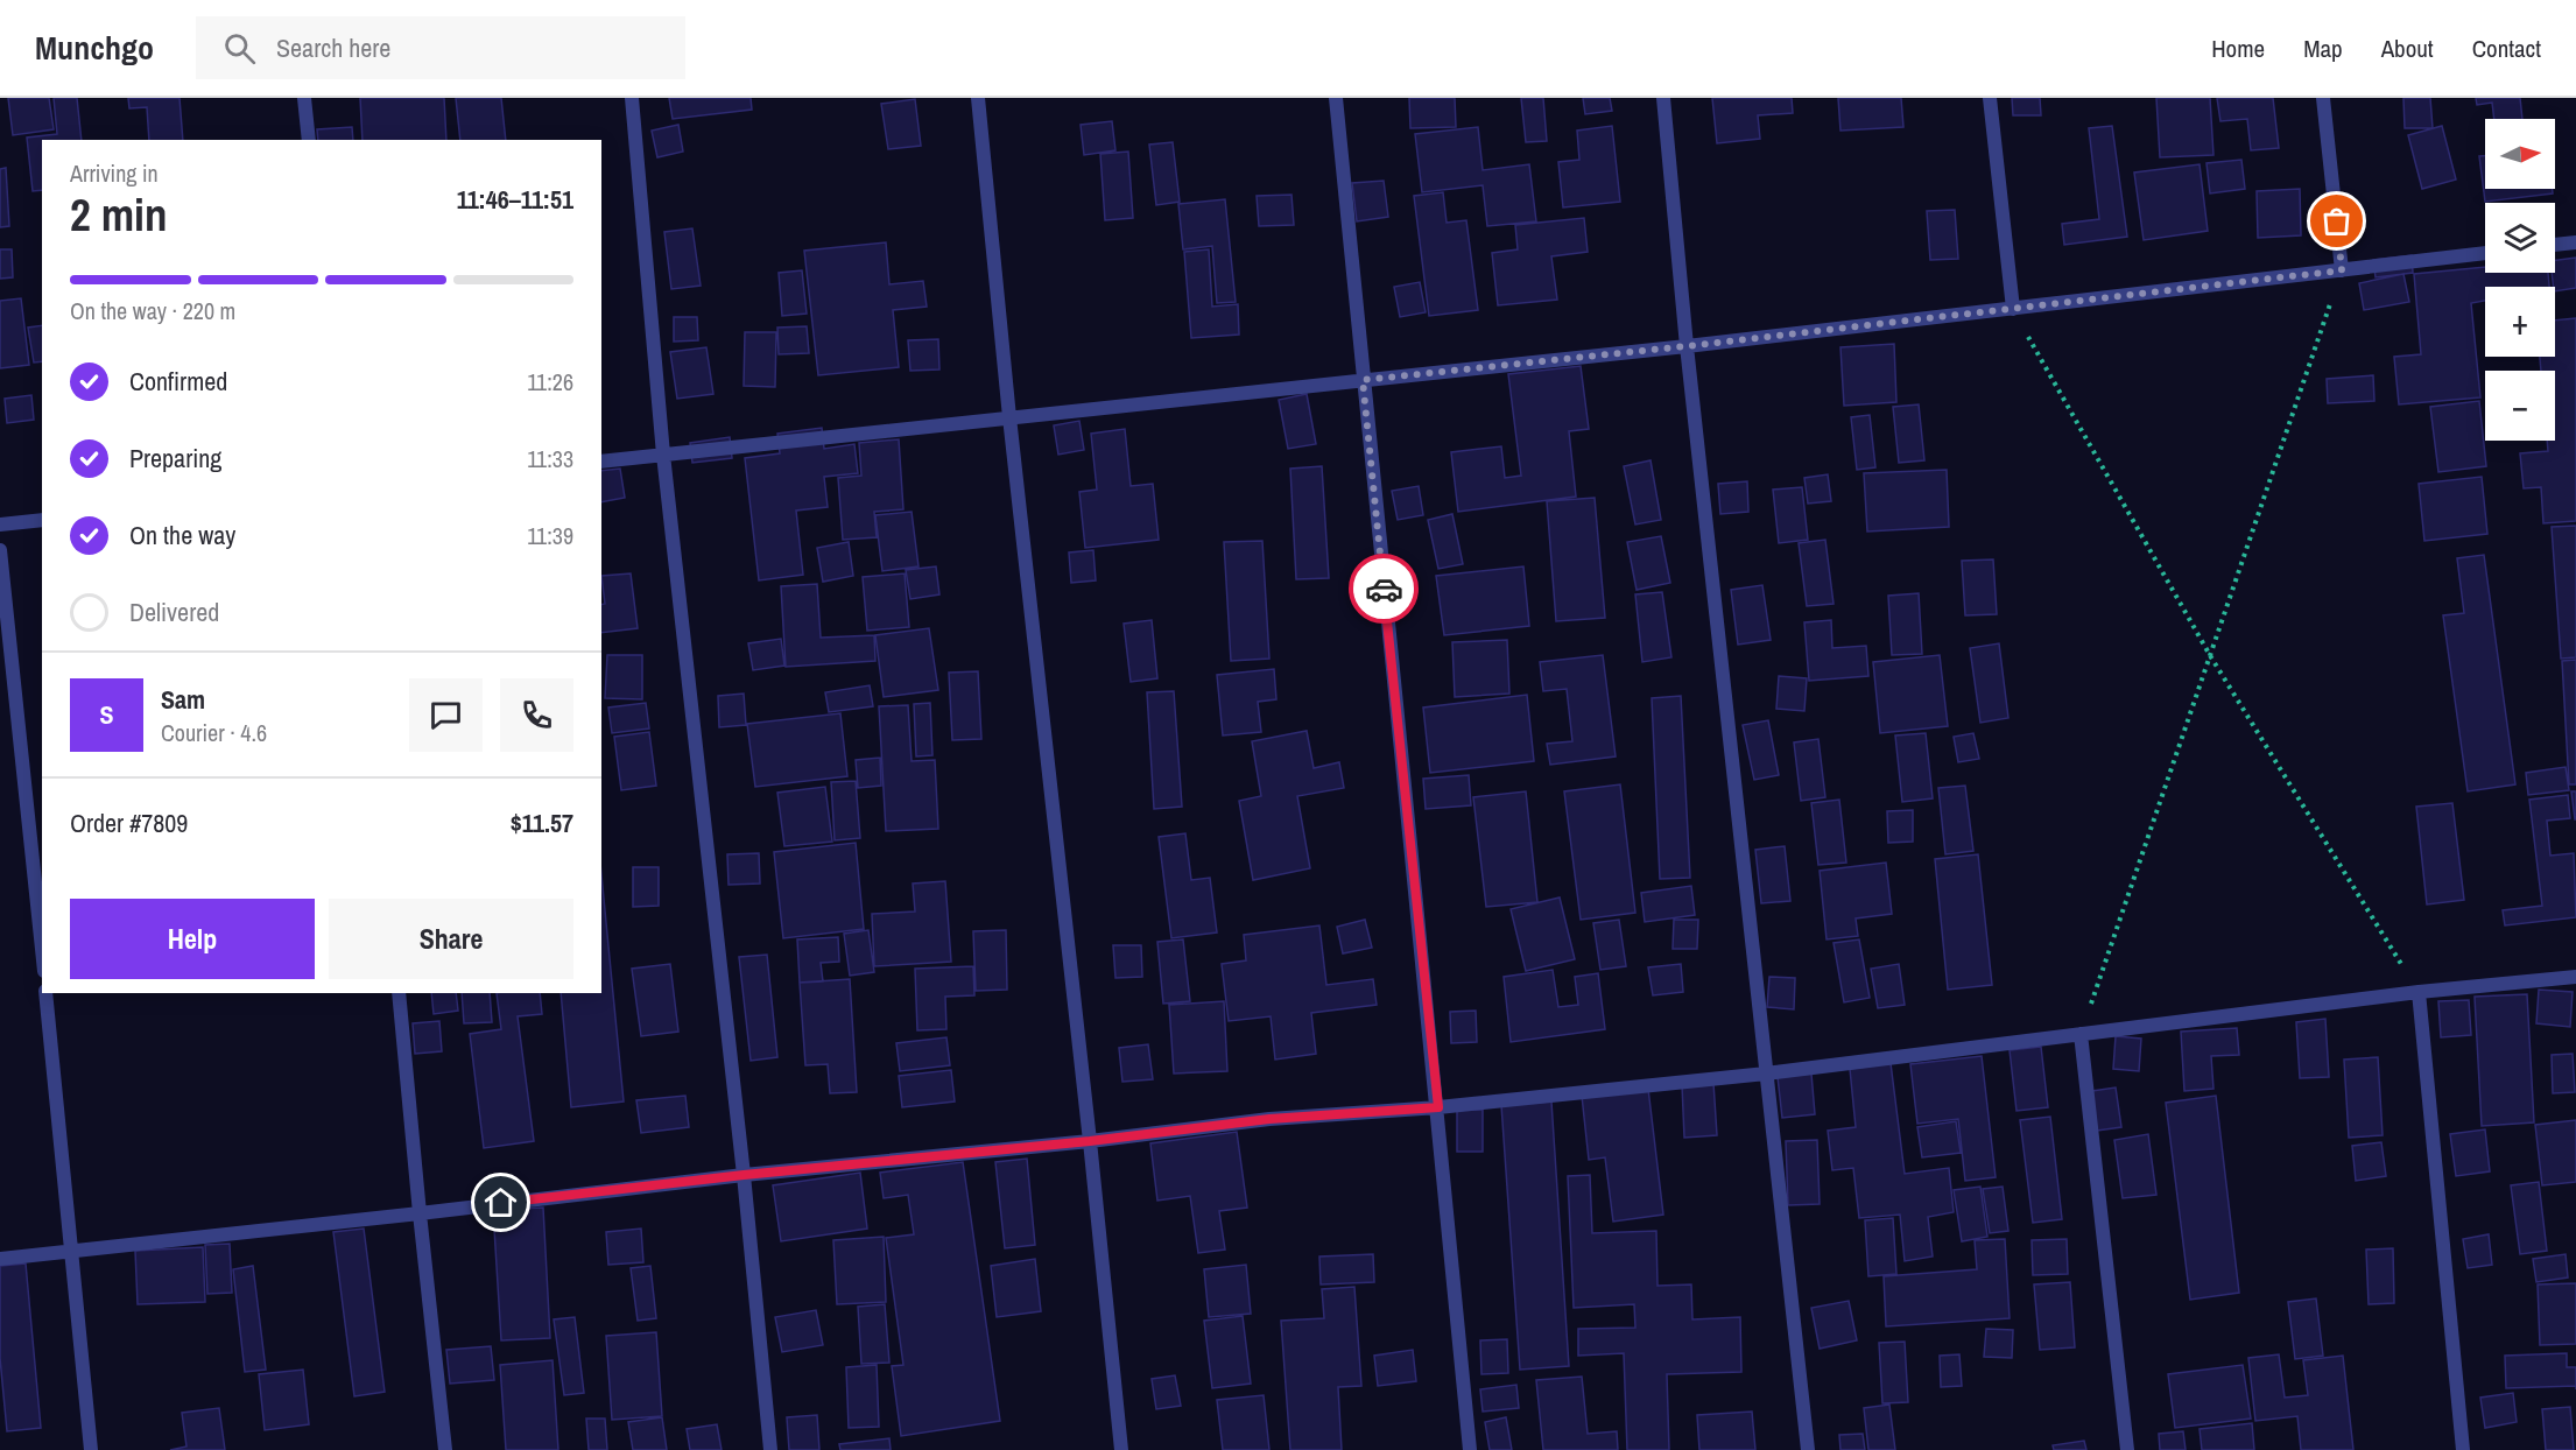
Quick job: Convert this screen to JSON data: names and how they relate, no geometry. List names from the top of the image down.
{
  "north": "right",
  "page": {
    "header": "Munchgo",
    "search": "Search here",
    "nav": [
      "Home",
      "Map",
      "About",
      "Contact"
    ],
    "map_buttons": ["+", "−"],
    "heading": ["2 min", "Arriving in", "11:46–11:51"],
    "panel": [
      "Sam",
      "Courier · 4.6",
      "Order #7809",
      "$11.57"
    ],
    "bar": "On the way · 220 m",
    "list": [
      ["Confirmed", "11:26"],
      ["Preparing", "11:33"],
      ["On the way", "11:39"],
      "Delivered"
    ],
    "round": "S",
    "buttons": ["Help", "Share"]
  }
}
